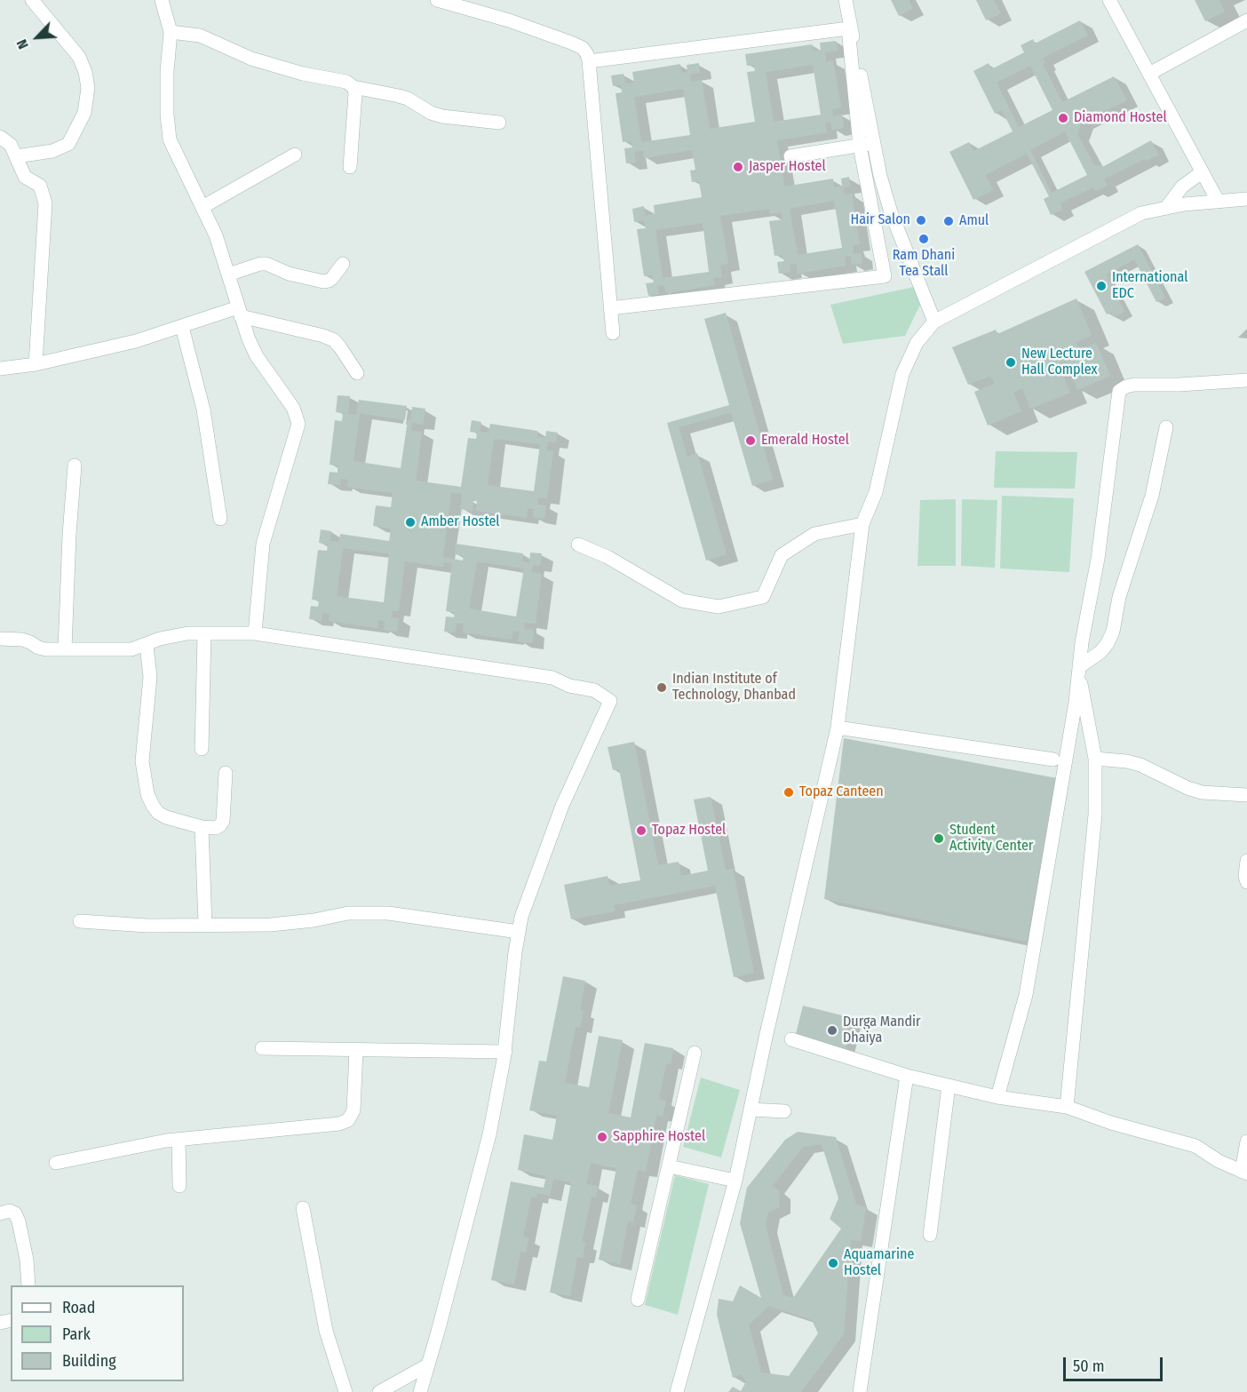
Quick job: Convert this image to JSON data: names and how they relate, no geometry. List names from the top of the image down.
{
  "places": [
    "Diamond Hostel",
    "Jasper Hostel",
    "Hair Salon",
    "Amul",
    "Ram Dhani Tea Stall",
    "International EDC",
    "New Lecture Hall Complex",
    "Emerald Hostel",
    "Amber Hostel",
    "Indian Institute of Technology, Dhanbad",
    "Topaz Canteen",
    "Topaz Hostel",
    "Student Activity Center",
    "Durga Mandir Dhaiya",
    "Sapphire Hostel",
    "Aquamarine Hostel"
  ],
  "legend": ["Road", "Park", "Building"],
  "scale_bar": "50 m",
  "north": "bottom left"
}
